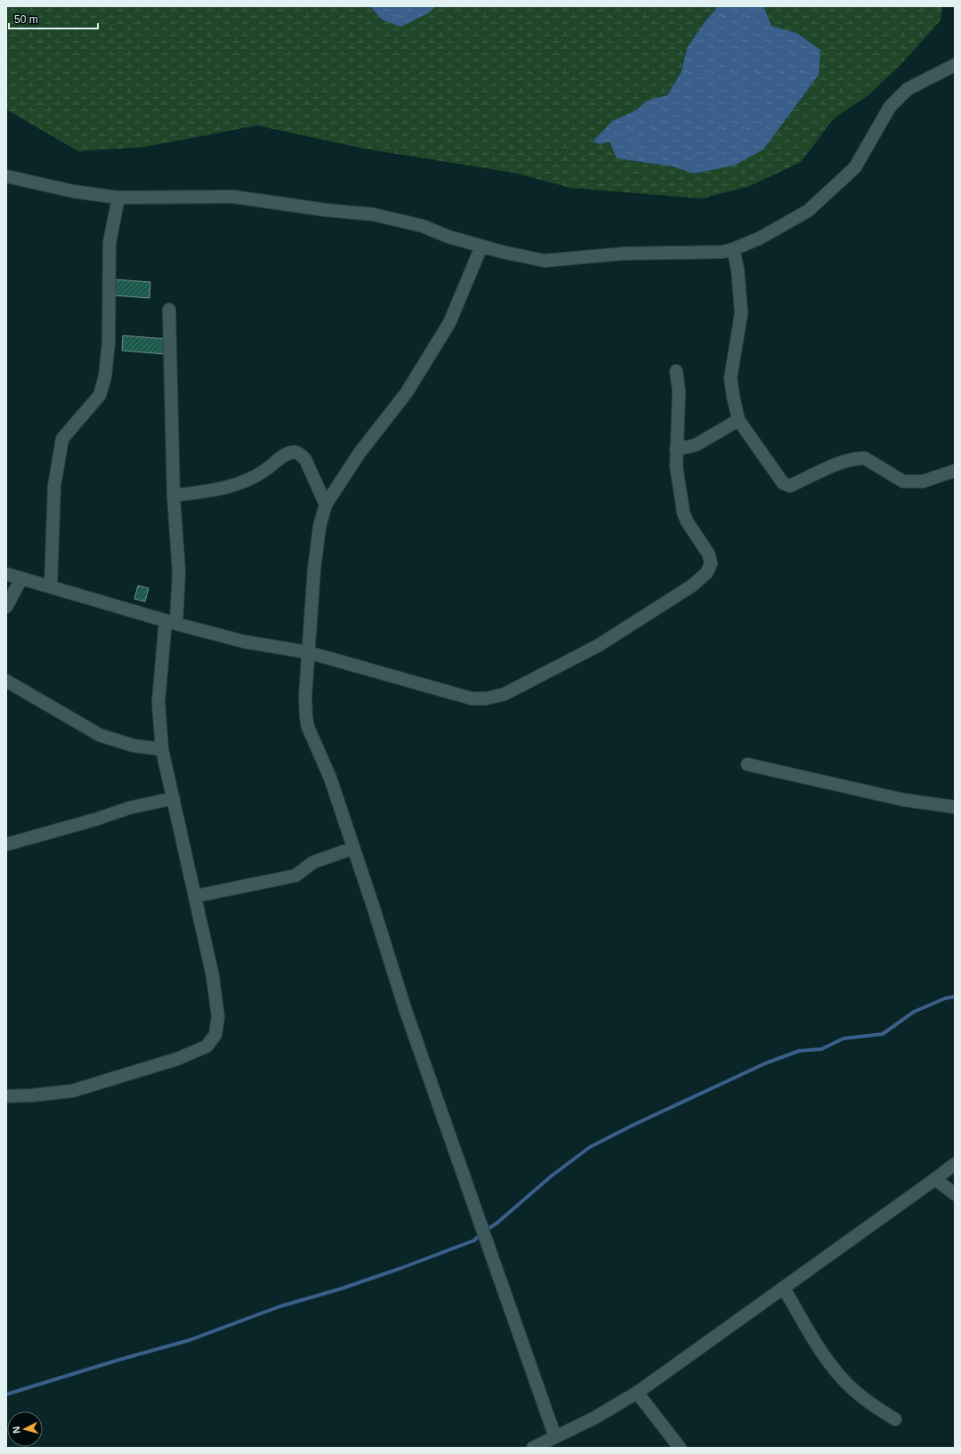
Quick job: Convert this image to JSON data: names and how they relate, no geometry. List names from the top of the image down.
{
  "scale_bar": "50 m",
  "north": "left"
}
